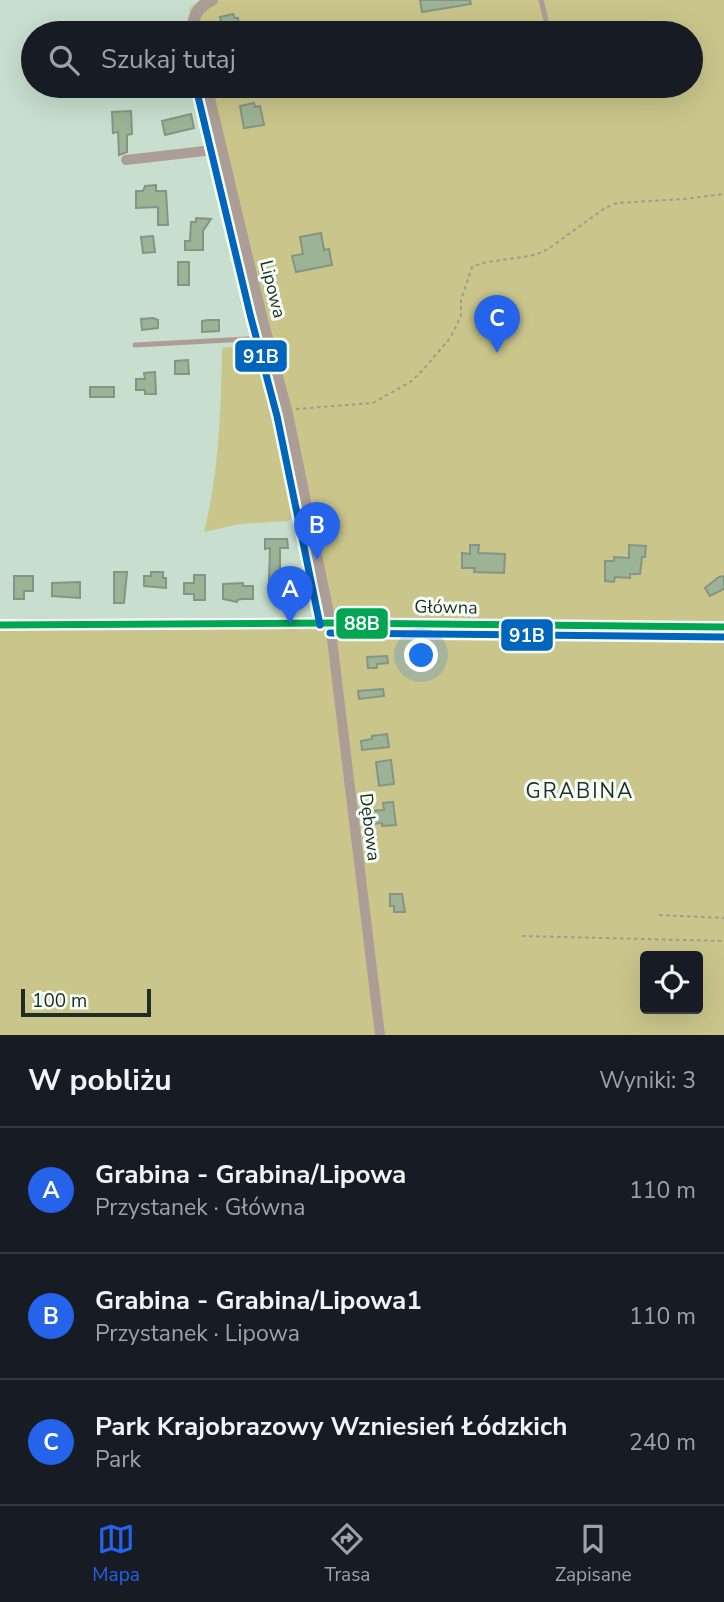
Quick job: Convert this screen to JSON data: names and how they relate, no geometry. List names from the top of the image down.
{
  "streets": {
    "street": ["Lipowa", "Główna", "Dębowa"]
  },
  "crossings": [
    ["Lipowa", "Główna"],
    ["Lipowa", "Dębowa"],
    ["Główna", "Dębowa"]
  ],
  "districts": ["GRABINA"],
  "lines": ["transit line 91B", "transit line 88B"],
  "scale_bar": "100 m",
  "page": {
    "search": "Szukaj tutaj",
    "pins": ["C", "B", "A"],
    "scale": "100 m",
    "heading": ["W pobliżu", "Wyniki: 3"],
    "list": [
      {
        "mark": "A",
        "name": "Grabina - Grabina/Lipowa",
        "note": "Przystanek · Główna",
        "value": "110 m"
      },
      {
        "mark": "B",
        "name": "Grabina - Grabina/Lipowa1",
        "note": "Przystanek · Lipowa",
        "value": "110 m"
      },
      {
        "mark": "C",
        "name": "Park Krajobrazowy Wzniesień Łódzkich",
        "note": "Park",
        "value": "240 m"
      }
    ],
    "nav": ["Mapa", "Trasa", "Zapisane"]
  }
}
